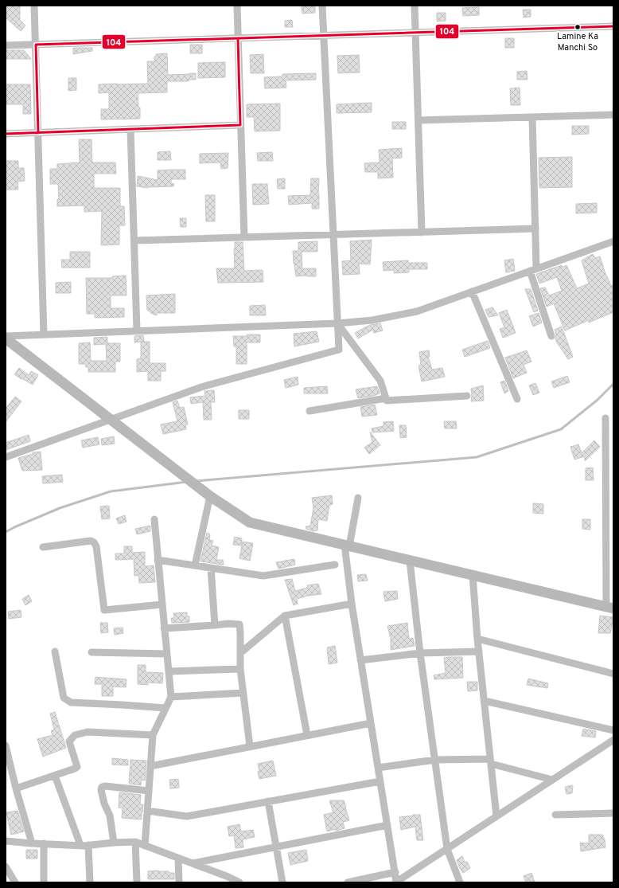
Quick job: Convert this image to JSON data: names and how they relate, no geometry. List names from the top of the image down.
{
  "places": ["Lamine Ka Manchi So"],
  "lines": ["transit line 104"]
}
